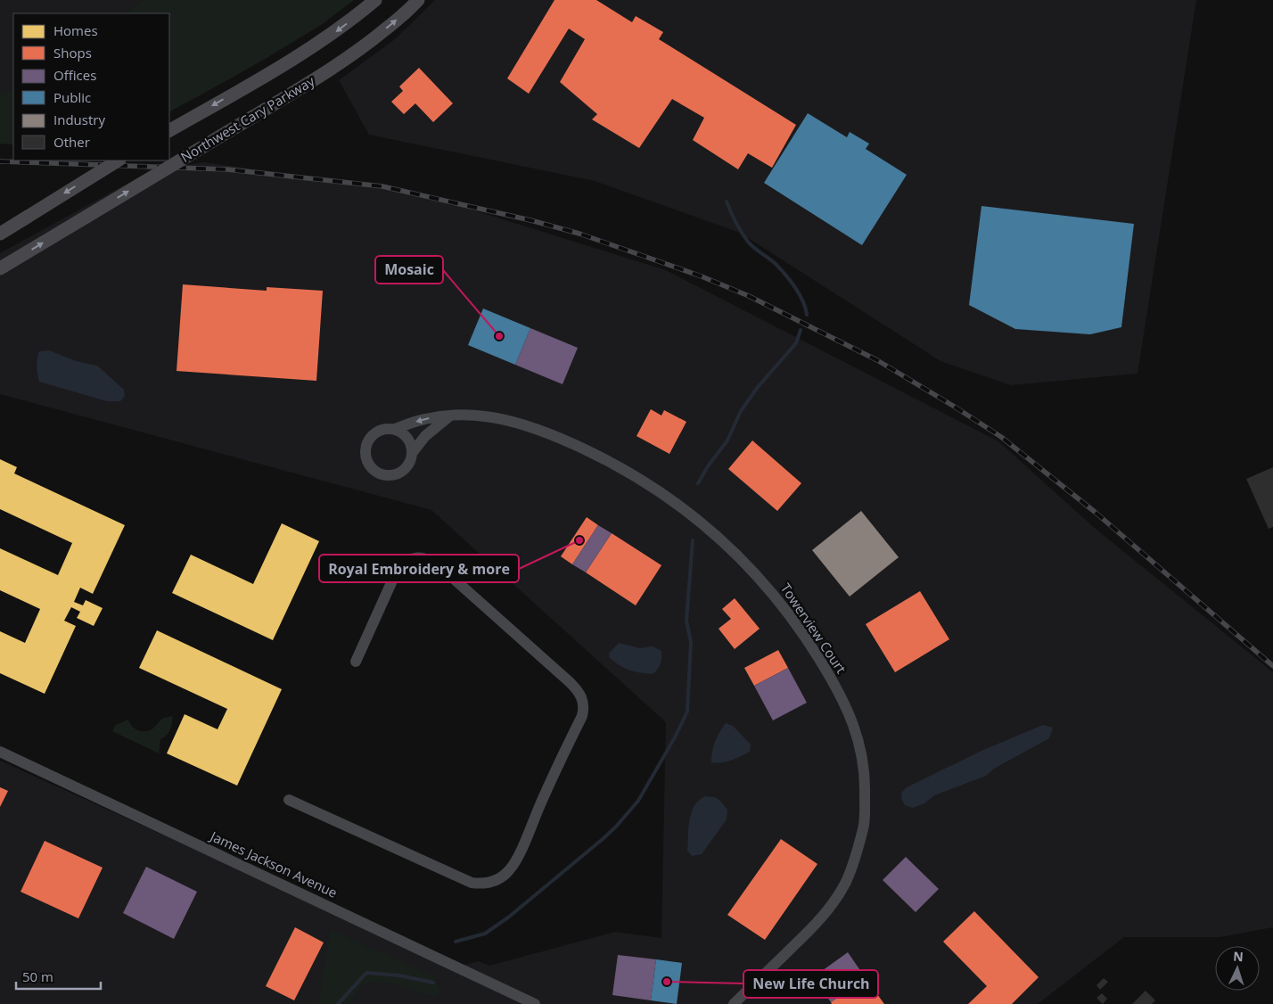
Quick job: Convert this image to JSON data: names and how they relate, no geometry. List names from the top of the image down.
{
  "streets": {
    "main road": ["Northwest Cary Parkway"],
    "street": ["Towerview Court", "James Jackson Avenue"]
  },
  "places": ["Mosaic", "Royal Embroidery & more", "New Life Church"],
  "legend": [
    "Homes",
    "Shops",
    "Offices",
    "Public",
    "Industry",
    "Other"
  ],
  "scale_bar": "50 m",
  "north": "top"
}
